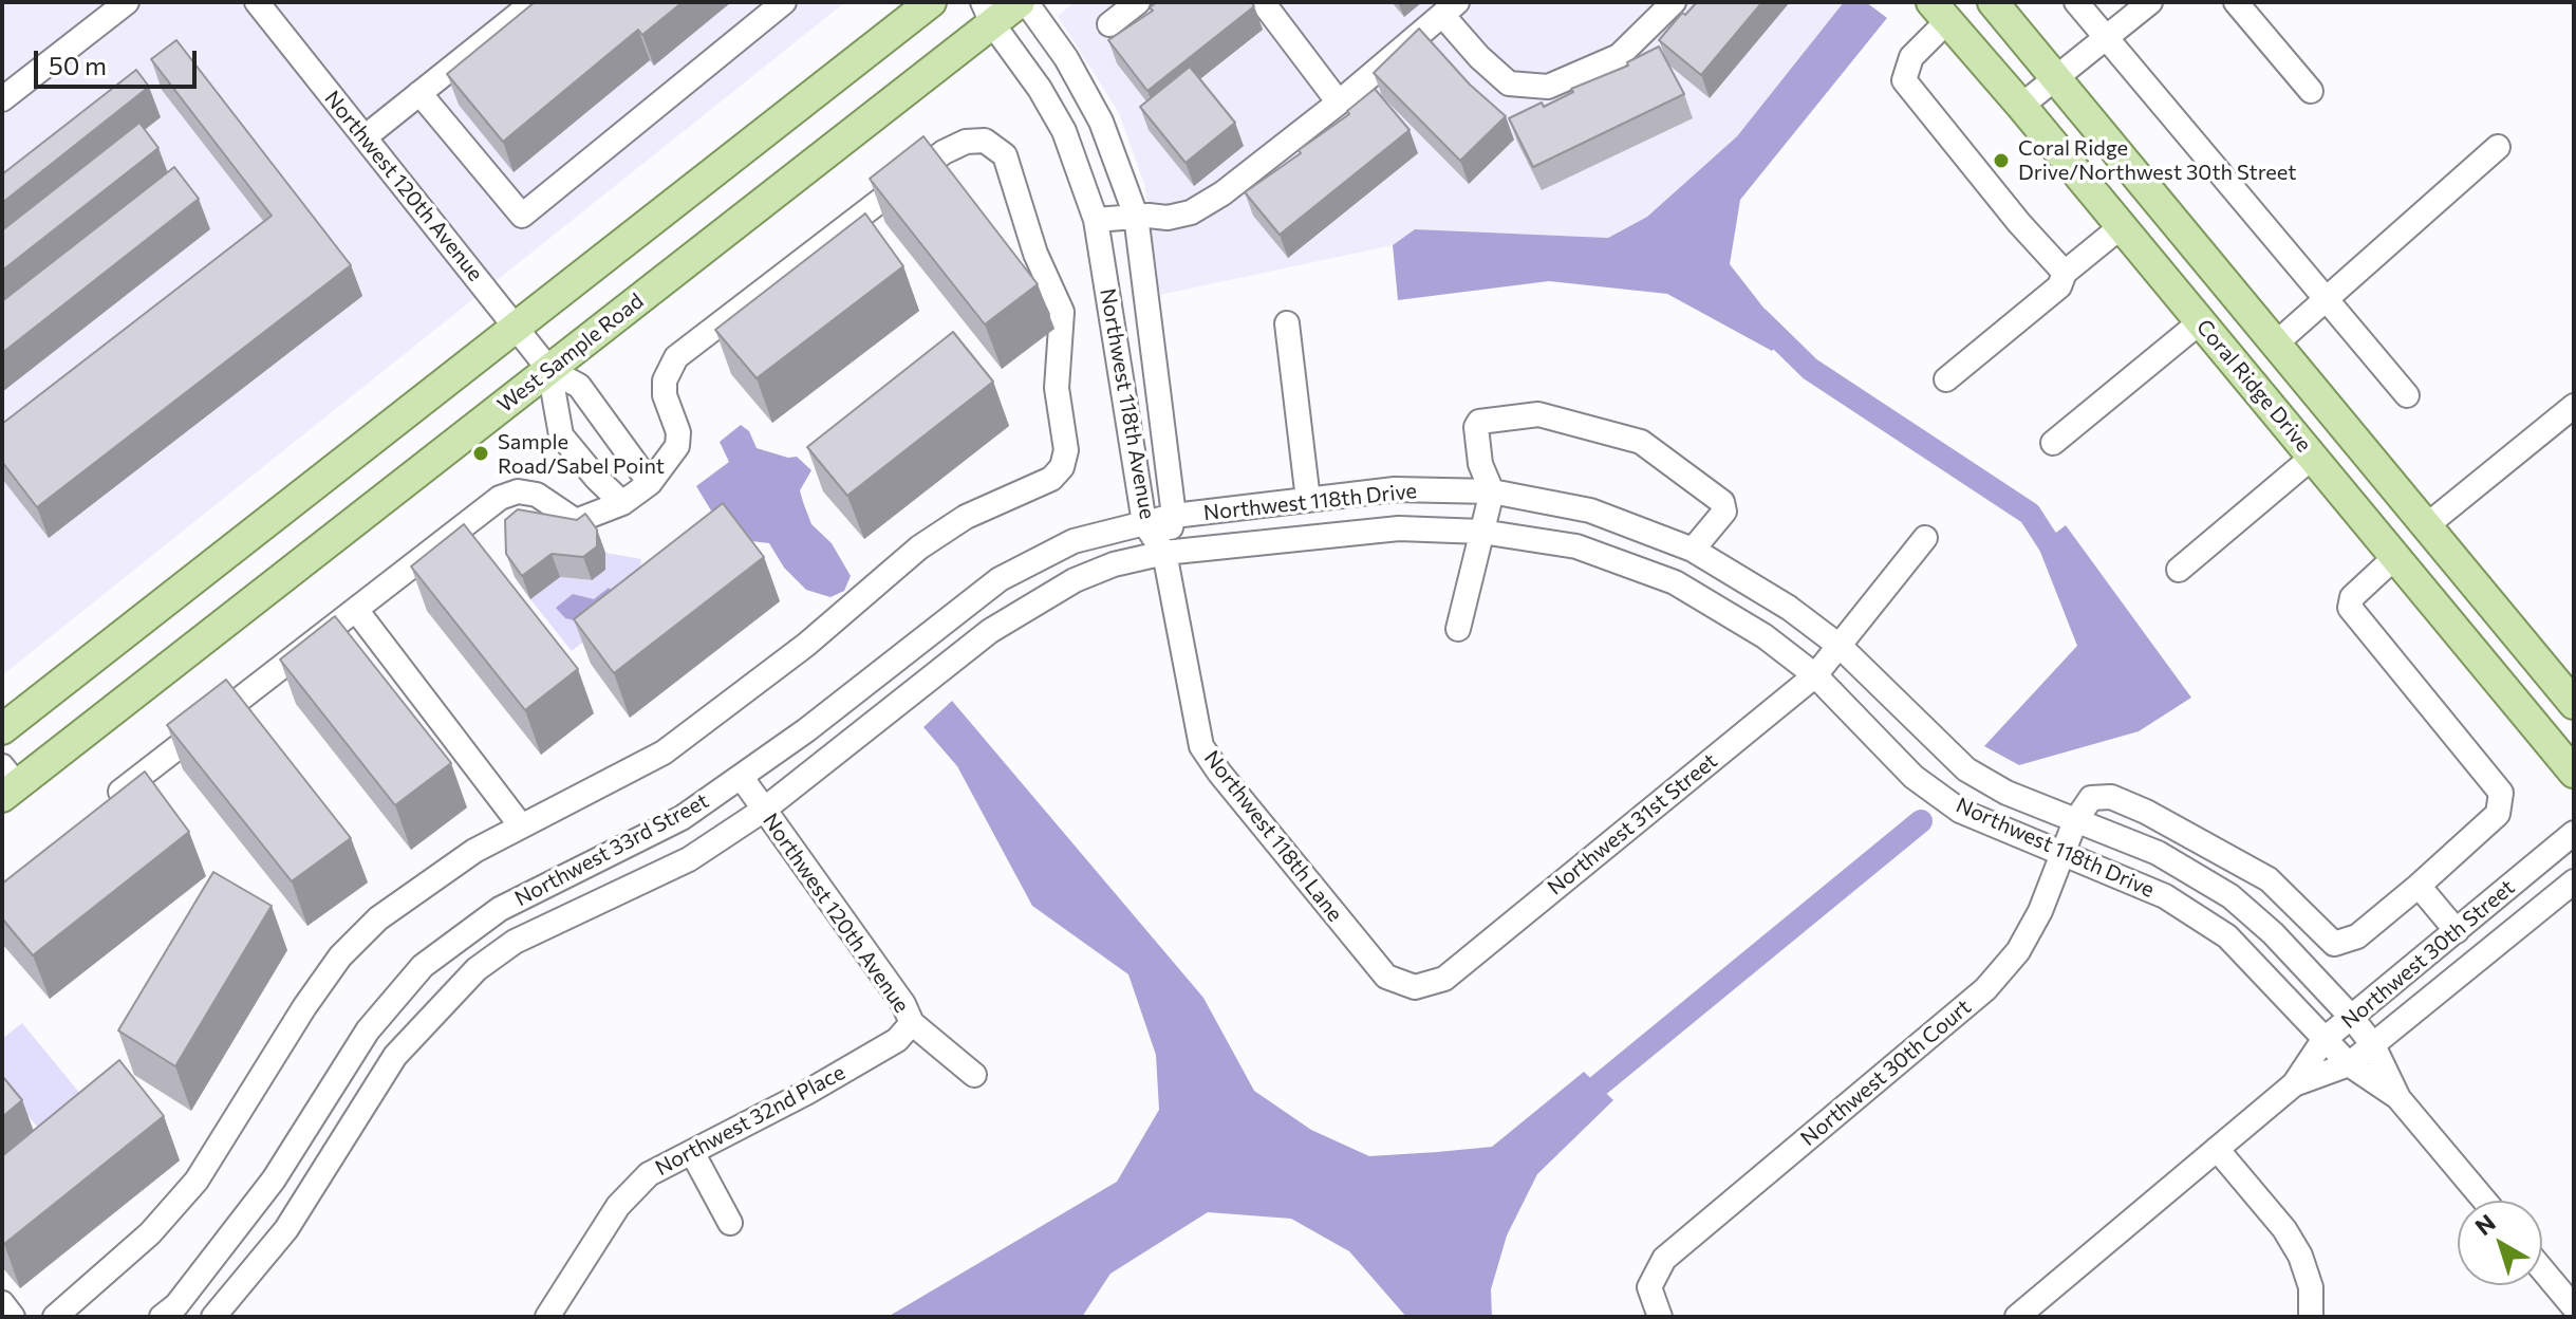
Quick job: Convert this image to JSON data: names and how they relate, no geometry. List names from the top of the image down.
{
  "streets": {
    "main road": ["West Sample Road", "Coral Ridge Drive"],
    "street": [
      "Northwest 120th Avenue",
      "Northwest 118th Avenue",
      "Northwest 118th Drive",
      "Northwest 31st Street",
      "Northwest 118th Lane",
      "Northwest 33rd Street",
      "Northwest 30th Street",
      "Northwest 30th Court",
      "Northwest 32nd Place"
    ]
  },
  "crossings": [
    ["Northwest 120th Avenue", "West Sample Road"],
    ["Northwest 120th Avenue", "Northwest 33rd Street"],
    ["Northwest 120th Avenue", "Northwest 32nd Place"],
    ["West Sample Road", "Northwest 118th Avenue"],
    ["Northwest 118th Avenue", "Northwest 118th Drive"],
    ["Northwest 118th Avenue", "Northwest 118th Lane"],
    ["Northwest 118th Avenue", "Northwest 33rd Street"],
    ["Northwest 118th Drive", "Northwest 31st Street"],
    ["Northwest 118th Drive", "Northwest 118th Lane"],
    ["Northwest 118th Drive", "Northwest 33rd Street"],
    ["Northwest 118th Drive", "Northwest 30th Street"],
    ["Northwest 118th Drive", "Northwest 30th Court"],
    ["Northwest 31st Street", "Northwest 118th Lane"],
    ["Northwest 118th Lane", "Northwest 33rd Street"]
  ],
  "places": ["Coral Ridge Drive/Northwest 30th Street", "Sample Road/Sabel Point"],
  "scale_bar": "50 m",
  "north": "top left"
}
